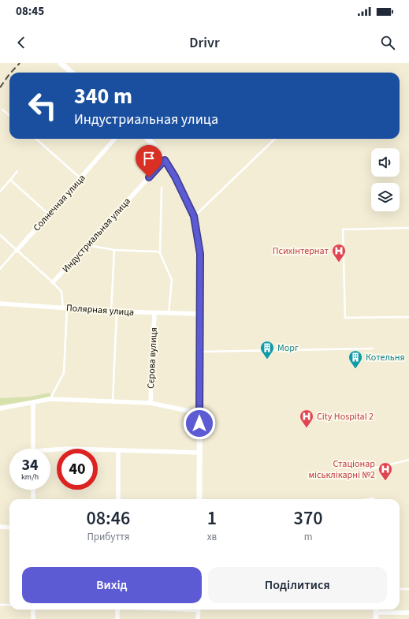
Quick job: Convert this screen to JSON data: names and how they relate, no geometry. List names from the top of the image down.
{
  "streets": {
    "street": [
      "Солнечная улица",
      "Индустриальная улица",
      "Полярная улица",
      "Сєрова вулиця"
    ]
  },
  "crossings": [
    ["Полярная улица", "Сєрова вулиця"]
  ],
  "places": {
    "hospital": ["Психінтернат", "City Hospital 2", "Стаціонар міськлікарні №2"],
    "building": ["Морг", "Котельня"]
  },
  "page": {
    "status": "08:45",
    "header": "Drivr",
    "turn": ["340 m", "Индустриальная улица"],
    "speed": "34 km/h",
    "limit": "40",
    "eta": [
      "08:46",
      "Прибуття",
      "1",
      "хв",
      "370",
      "m"
    ],
    "buttons": ["Вихід", "Поділитися"]
  }
}
